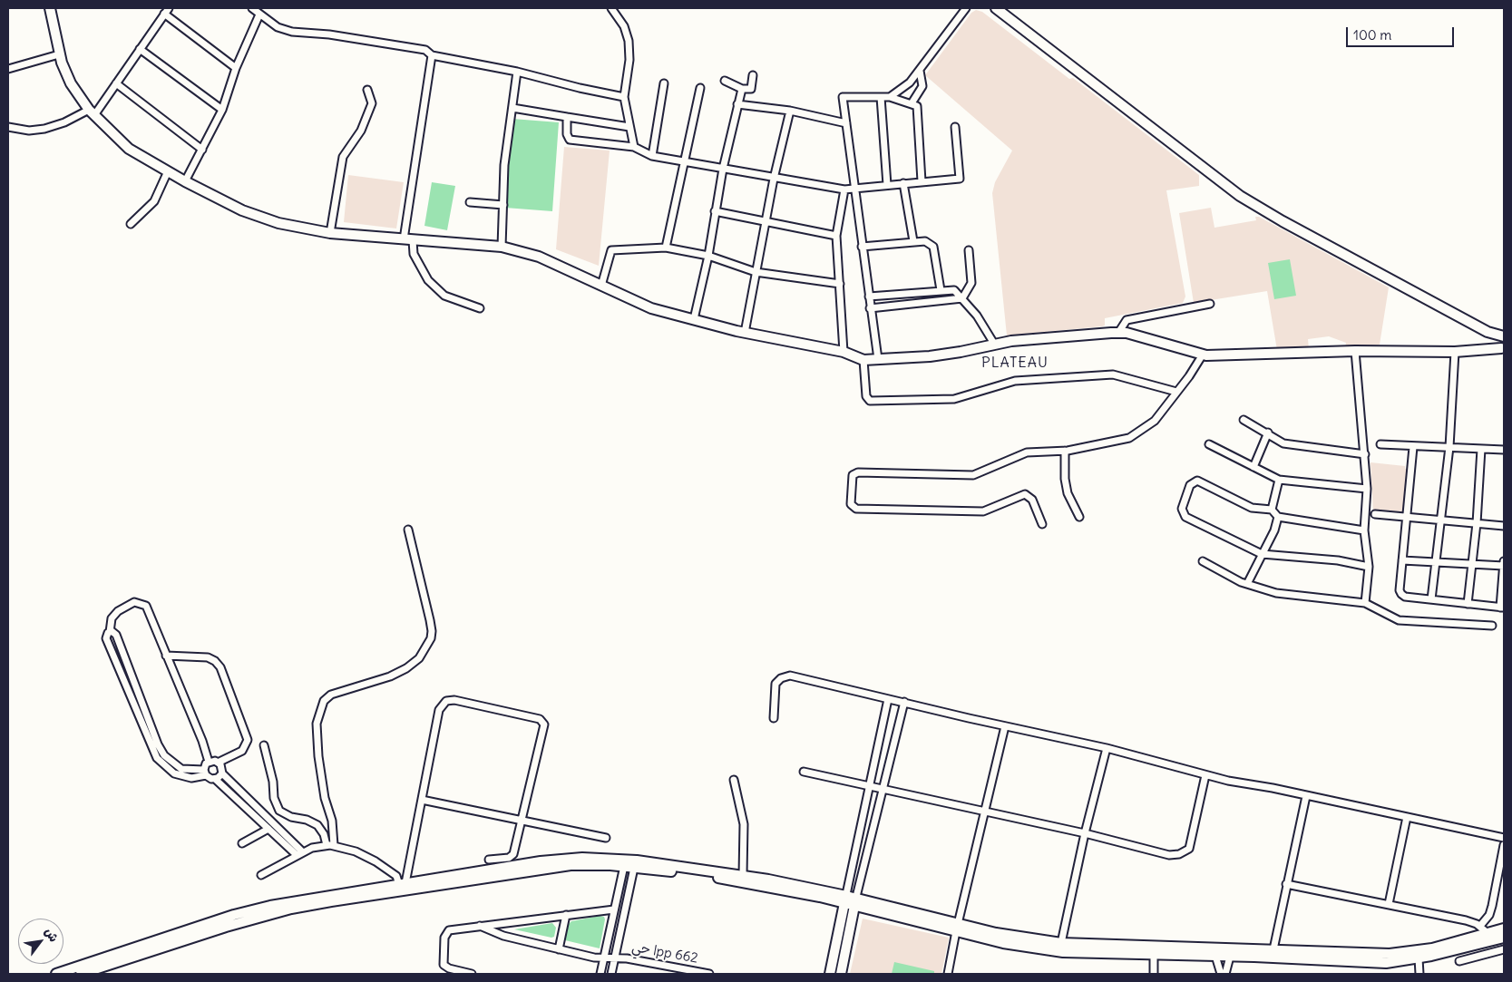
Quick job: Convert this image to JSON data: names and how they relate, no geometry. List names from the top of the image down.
{
  "streets": {
    "street": ["حي lpp 662"]
  },
  "districts": ["PLATEAU"],
  "scale_bar": "100 m",
  "north": "top right"
}
